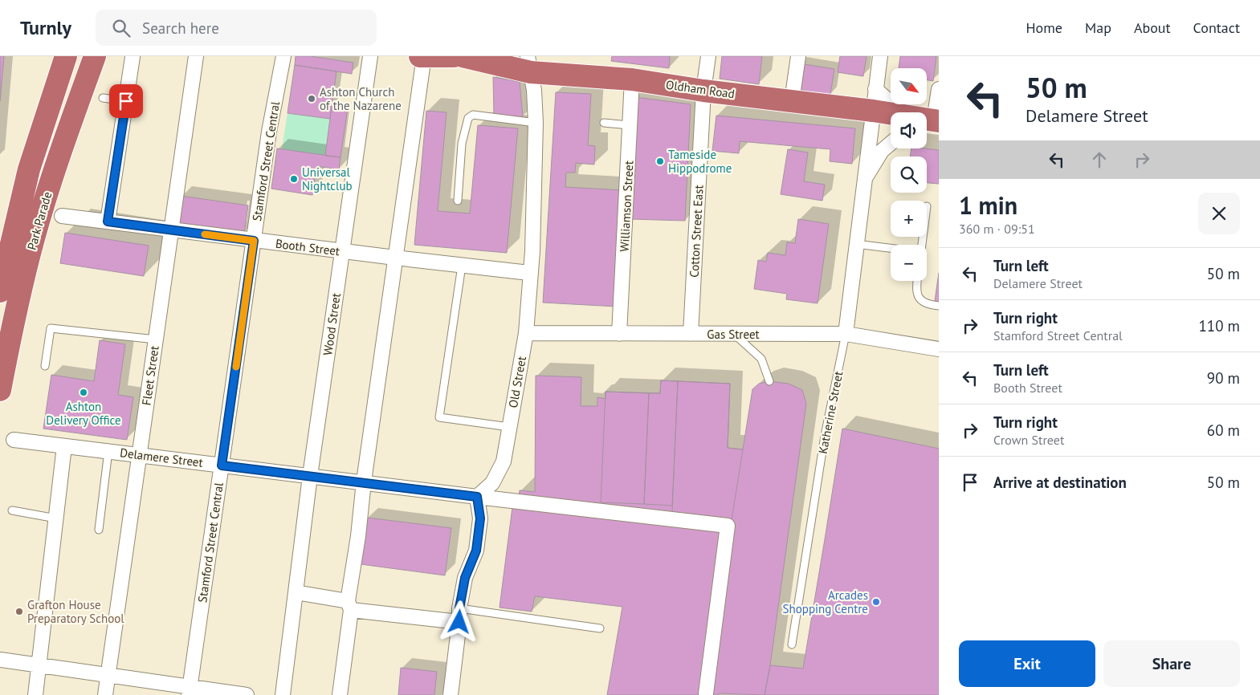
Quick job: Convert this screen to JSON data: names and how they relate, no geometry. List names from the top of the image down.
{
  "streets": {
    "highway": ["Oldham Road", "Park Parade"],
    "street": [
      "Stamford Street Central",
      "Williamson Street",
      "Cotton Street East",
      "Booth Street",
      "Wood Street",
      "Gas Street",
      "Fleet Street",
      "Old Street",
      "Katherine Street",
      "Delamere Street"
    ]
  },
  "crossings": [
    ["Oldham Road", "Williamson Street"],
    ["Oldham Road", "Cotton Street East"],
    ["Oldham Road", "Old Street"],
    ["Oldham Road", "Katherine Street"],
    ["Stamford Street Central", "Booth Street"],
    ["Stamford Street Central", "Delamere Street"],
    ["Williamson Street", "Gas Street"],
    ["Cotton Street East", "Gas Street"],
    ["Booth Street", "Wood Street"],
    ["Booth Street", "Fleet Street"],
    ["Booth Street", "Old Street"],
    ["Wood Street", "Delamere Street"],
    ["Gas Street", "Old Street"],
    ["Gas Street", "Katherine Street"],
    ["Fleet Street", "Delamere Street"],
    ["Old Street", "Delamere Street"]
  ],
  "places": [
    "Ashton Church of the Nazarene",
    "Tameside Hippodrome",
    "Universal Nightclub",
    "Ashton Delivery Office",
    "Arcades Shopping Centre",
    "Grafton House Preparatory School"
  ],
  "north": "bottom right",
  "page": {
    "header": "Turnly",
    "search": "Search here",
    "nav": [
      "Home",
      "Map",
      "About",
      "Contact"
    ],
    "turn": ["50 m", "Delamere Street"],
    "map_buttons": ["+", "−"],
    "heading": ["1 min", "360 m · 09:51"],
    "list": [
      {
        "name": "Turn left",
        "note": "Delamere Street",
        "value": "50 m"
      },
      {
        "name": "Turn right",
        "note": "Stamford Street Central",
        "value": "110 m"
      },
      {
        "name": "Turn left",
        "note": "Booth Street",
        "value": "90 m"
      },
      {
        "name": "Turn right",
        "note": "Crown Street",
        "value": "60 m"
      },
      {
        "name": "Arrive at destination",
        "value": "50 m"
      }
    ],
    "buttons": ["Exit", "Share"]
  }
}
